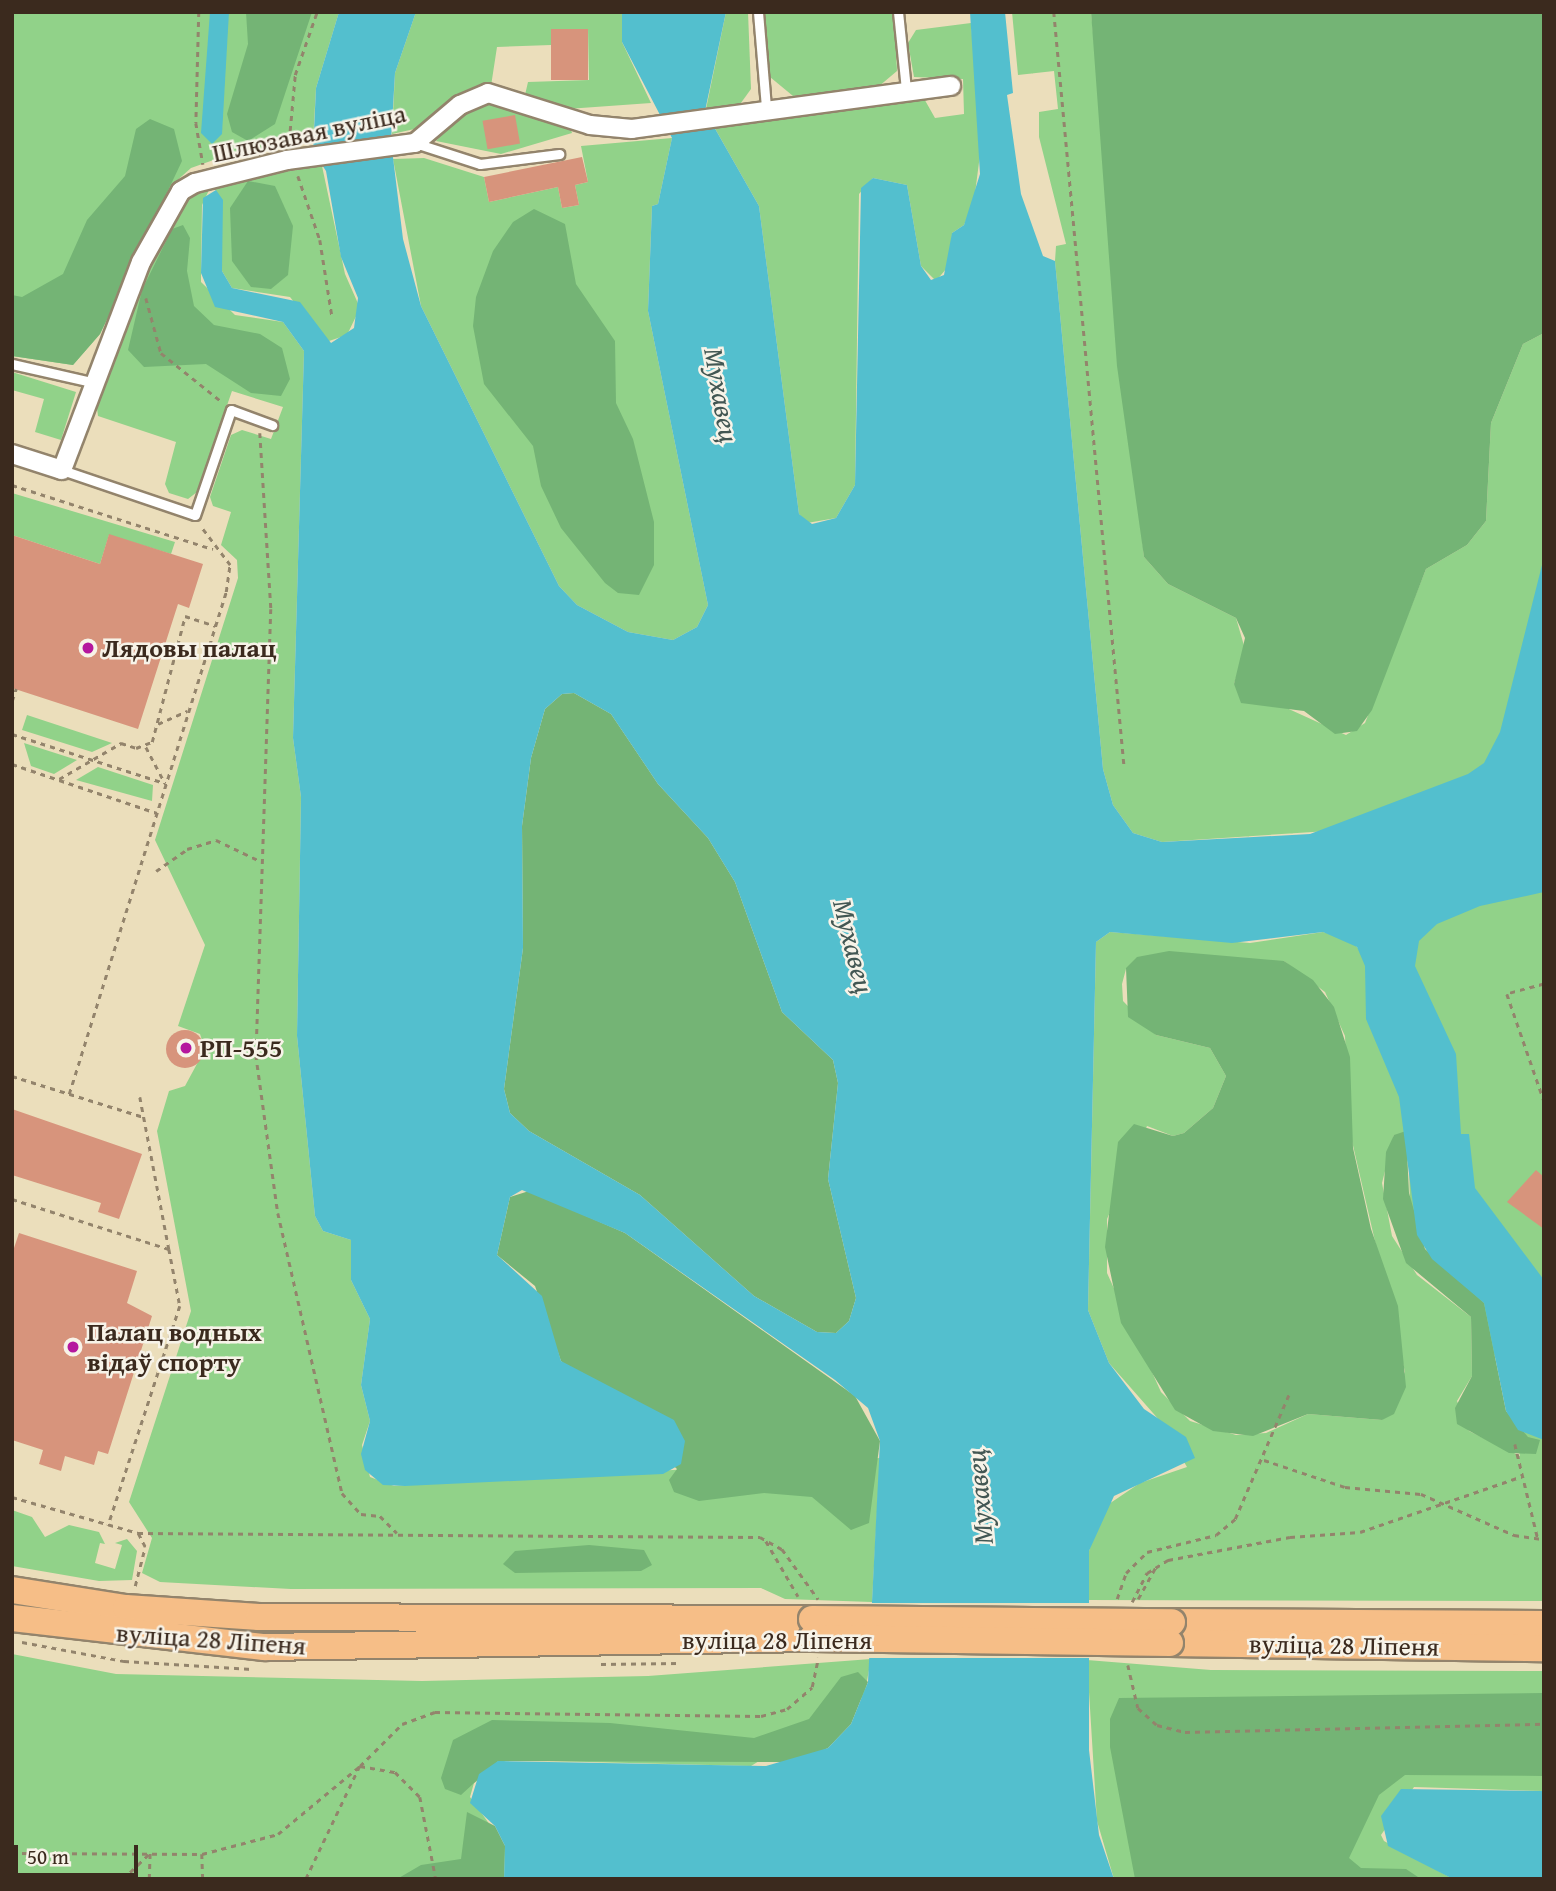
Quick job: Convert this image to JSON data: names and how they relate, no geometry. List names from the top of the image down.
{
  "streets": {
    "main road": ["вуліца 28 Ліпеня"],
    "street": ["Шлюзавая вуліца"]
  },
  "water": ["Мухавец"],
  "places": ["Лядовы палац", "РП-555", "Палац водных відаў спорту"],
  "scale_bar": "50 m"
}
